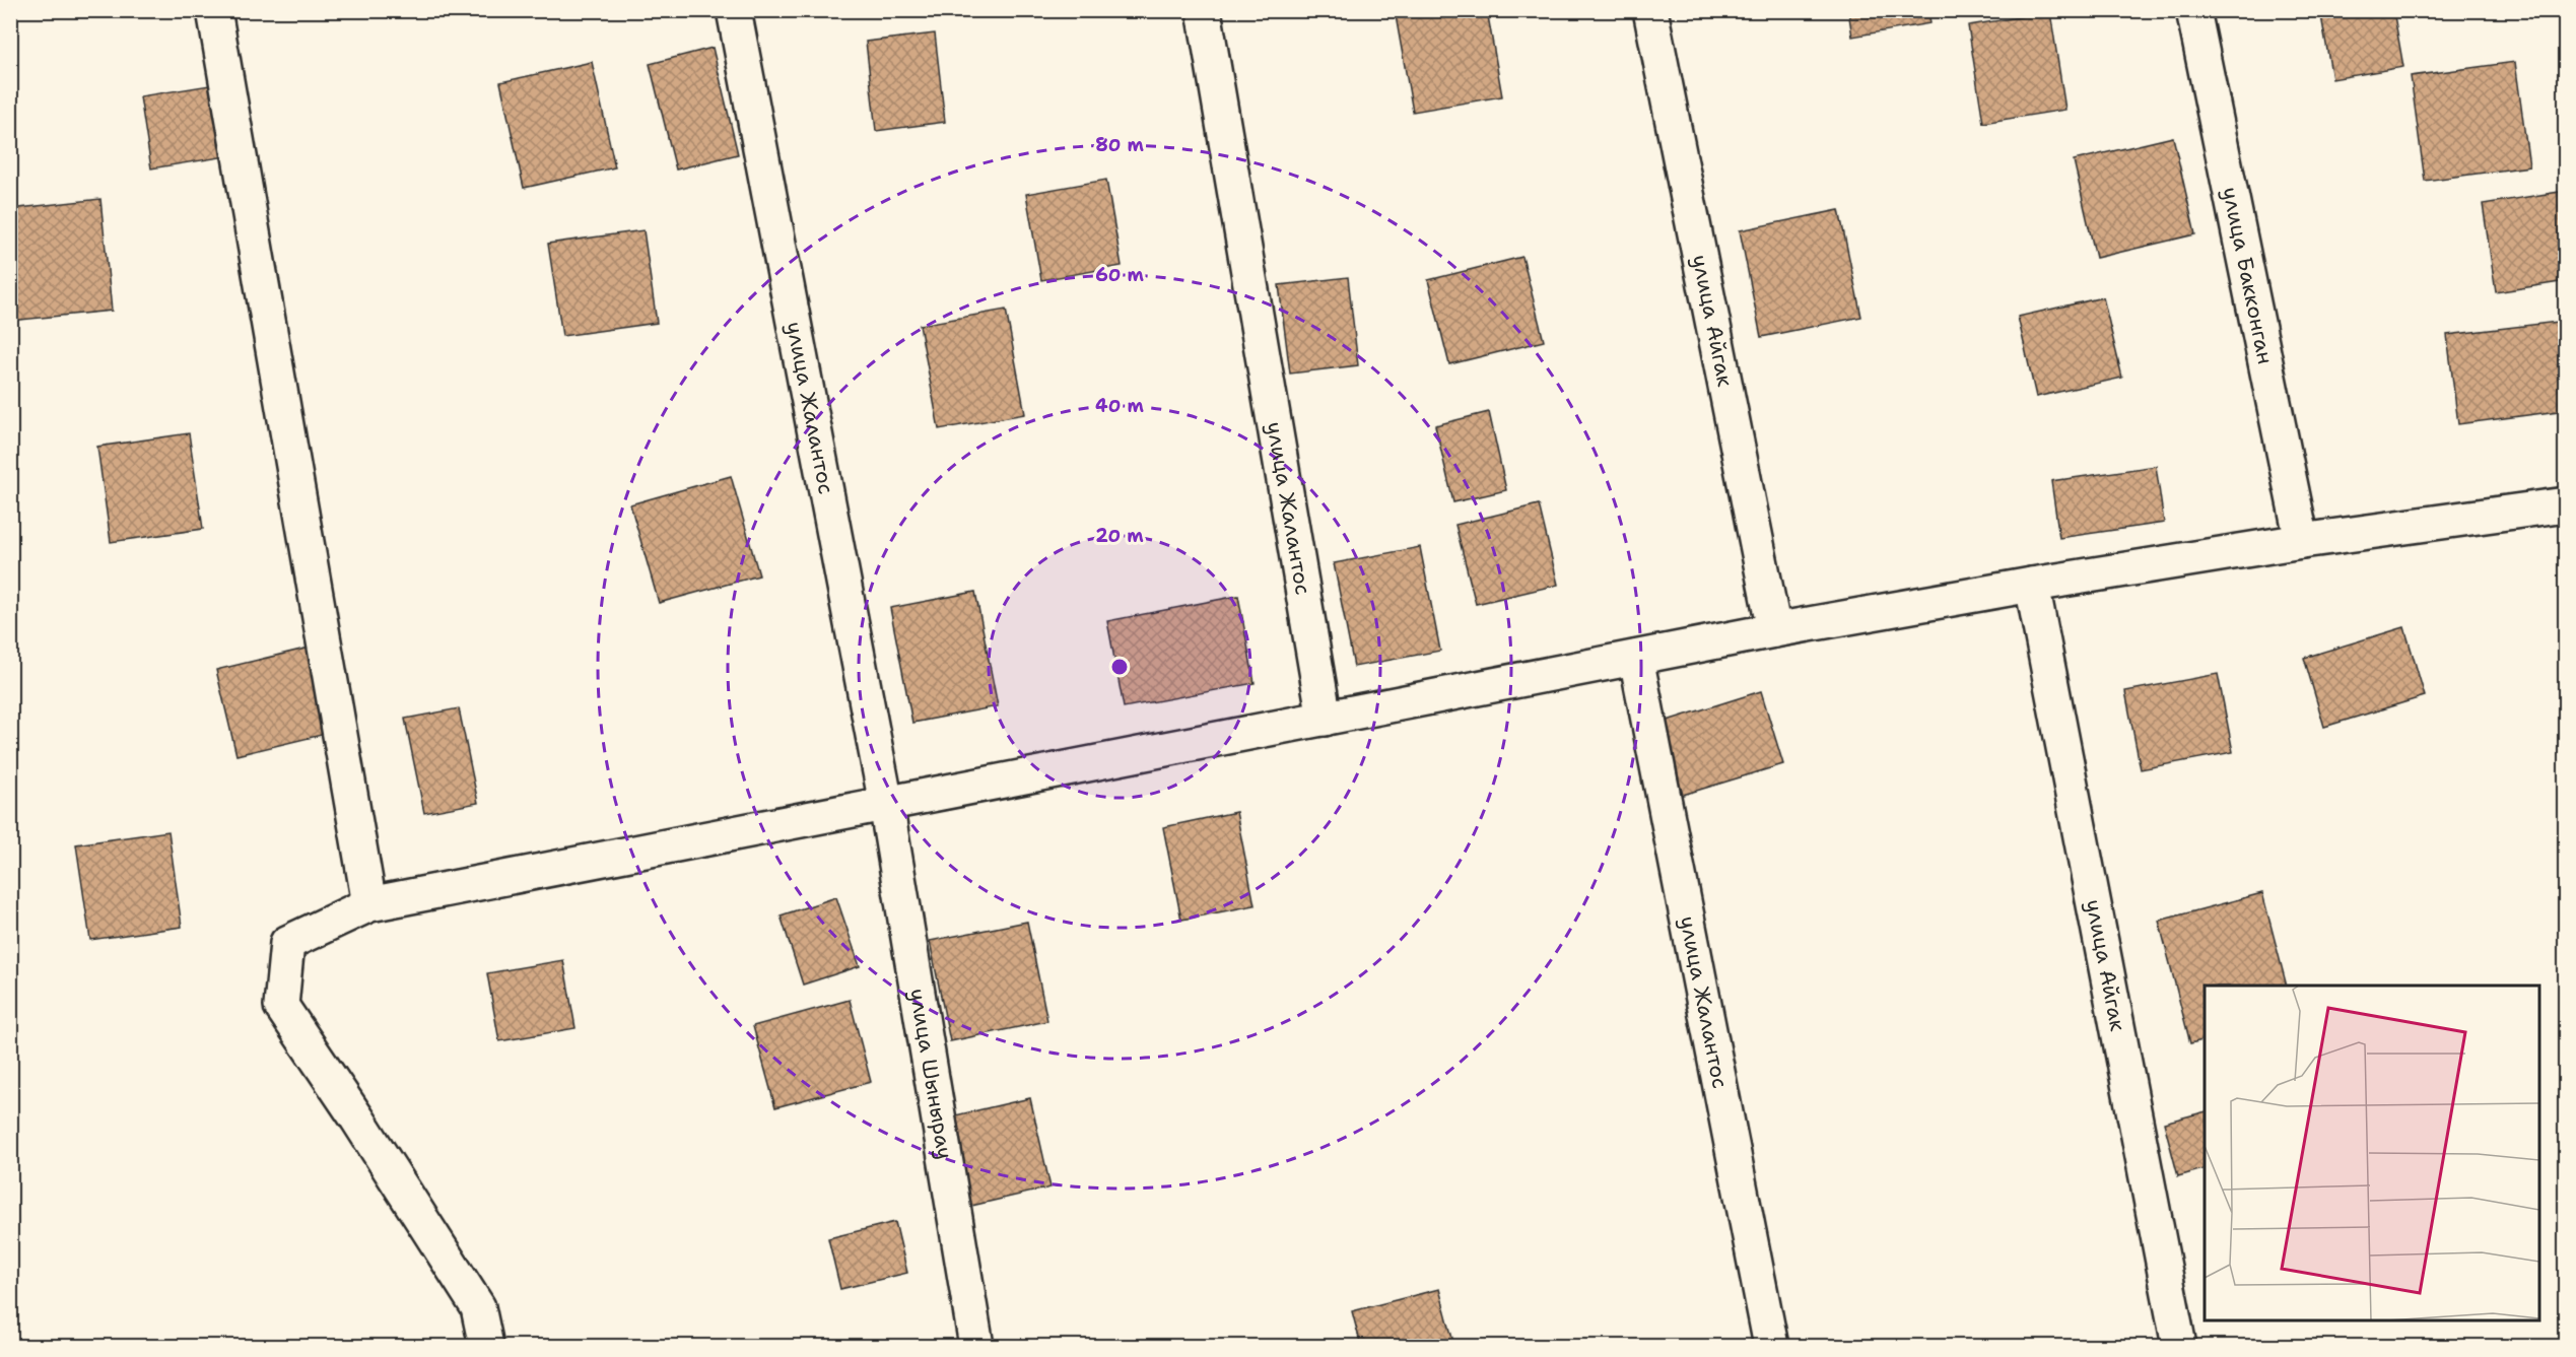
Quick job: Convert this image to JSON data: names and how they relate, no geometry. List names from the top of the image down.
{
  "streets": {
    "street": [
      "улица Бакконган",
      "улица Айгак",
      "улица Жалантос",
      "улица Шынырау"
    ]
  },
  "crossings": [
    ["улица Жалантос", "улица Шынырау"]
  ],
  "rings": [
    "80 m",
    "60 m",
    "40 m",
    "20 m"
  ]
}
